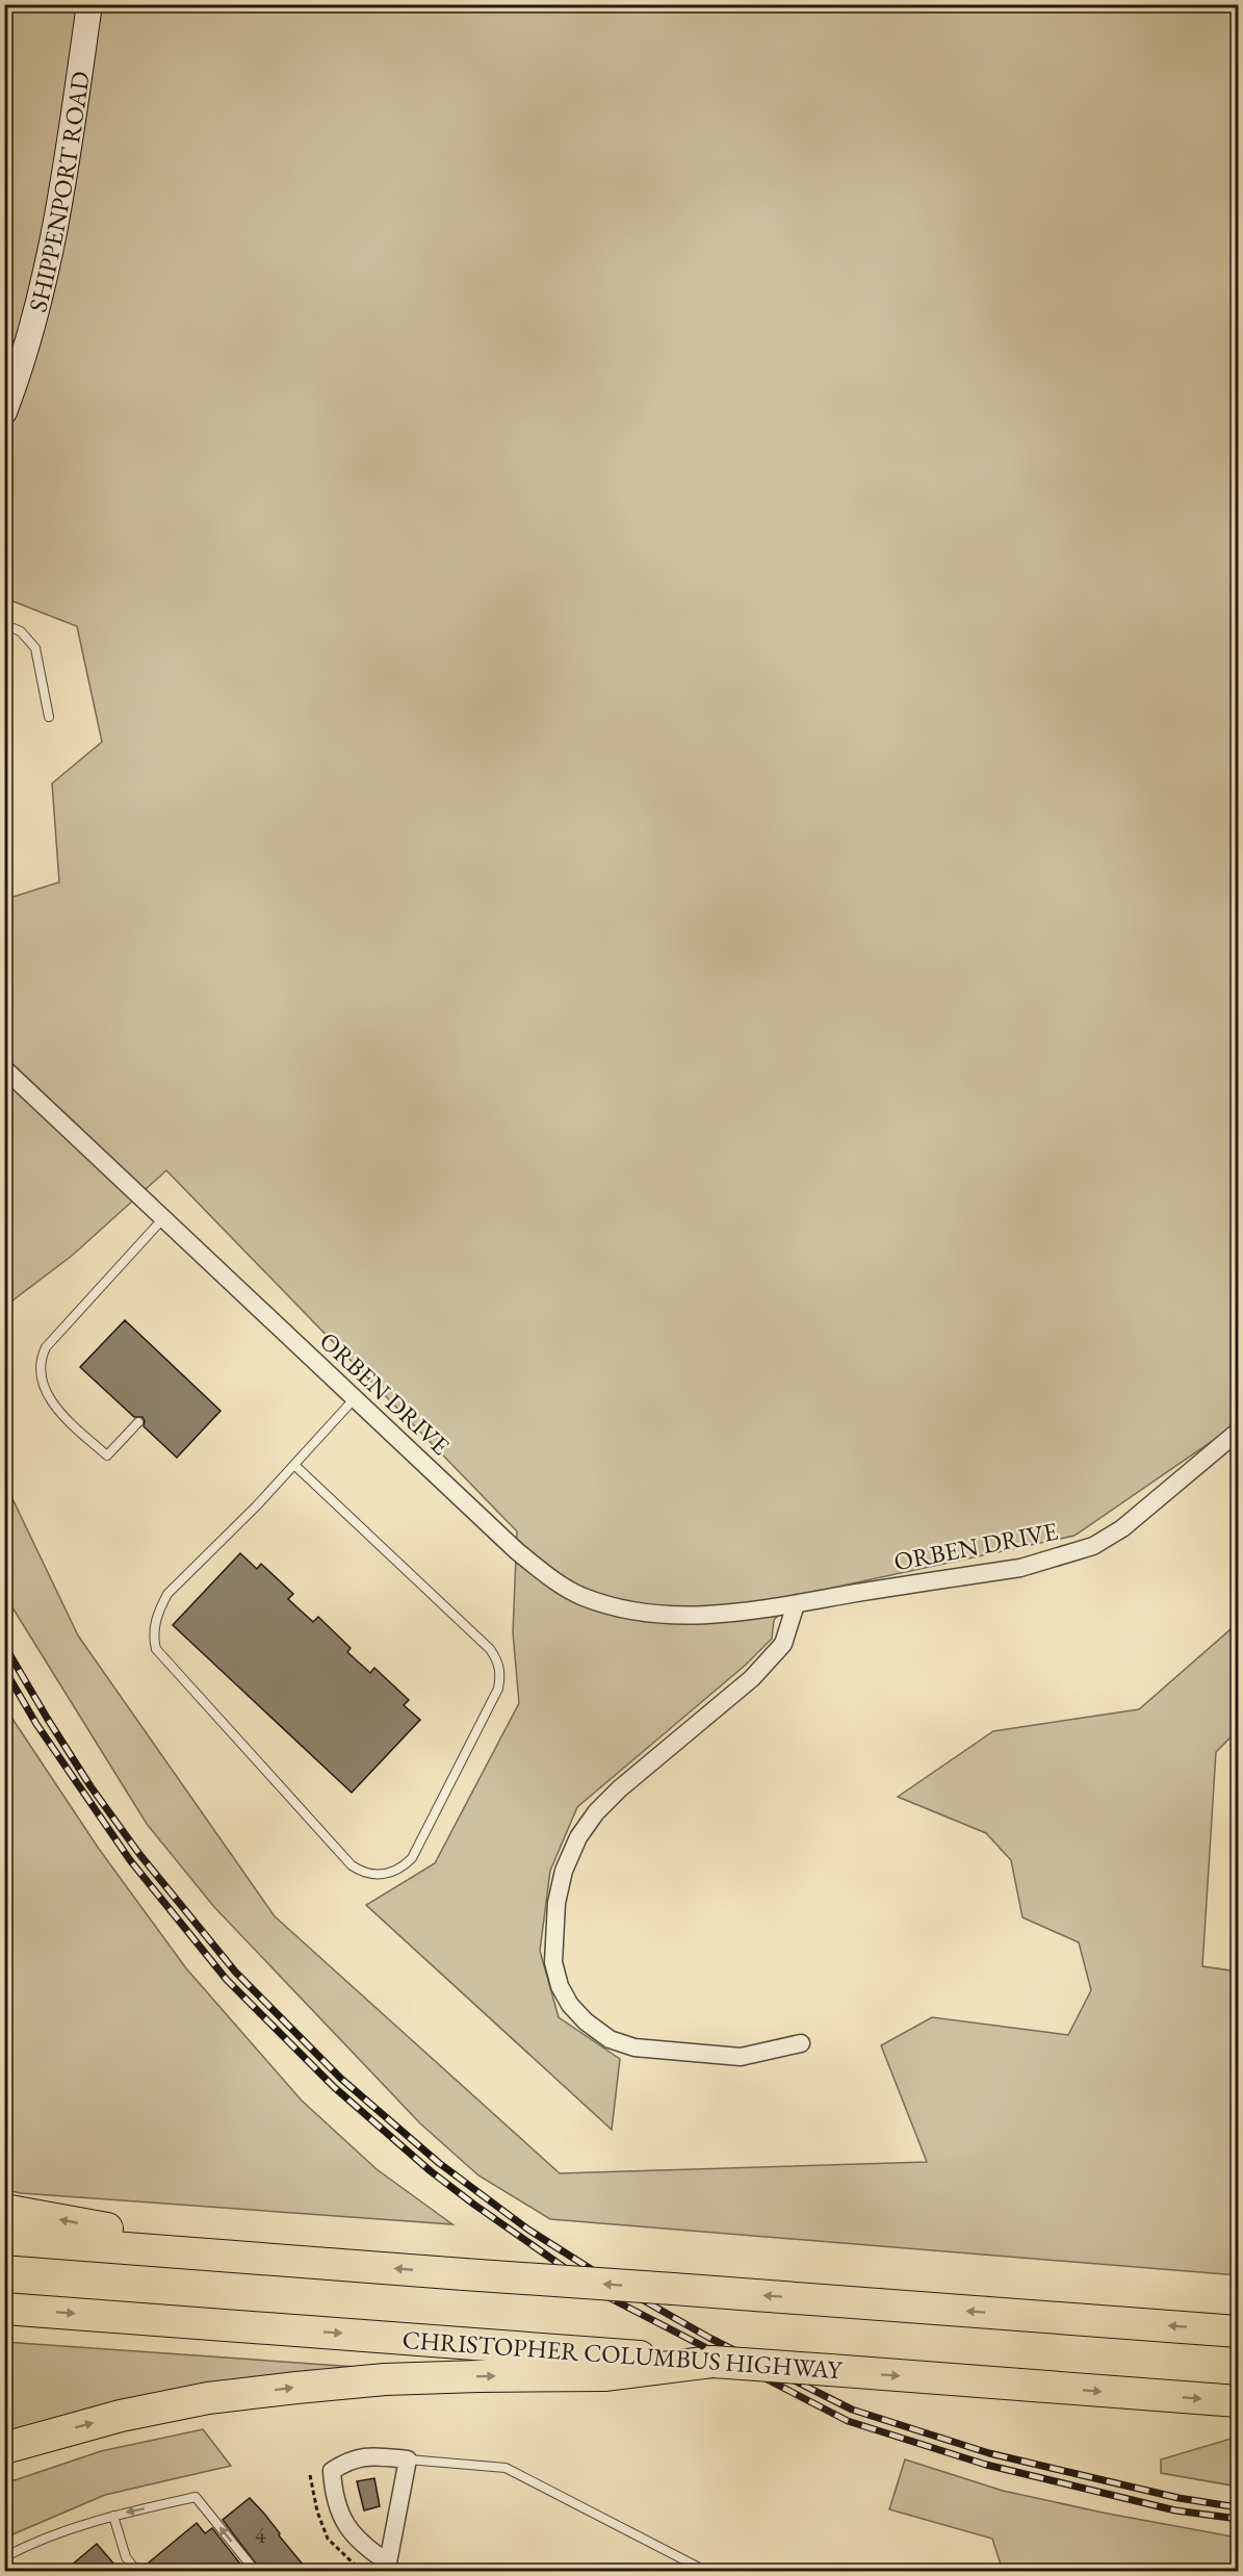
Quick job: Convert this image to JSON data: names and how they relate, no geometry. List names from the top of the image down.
{
  "streets": {
    "highway": ["CHRISTOPHER COLUMBUS HIGHWAY"],
    "street": ["SHIPPENPORT ROAD", "ORBEN DRIVE"]
  },
  "house_numbers": ["4"]
}
